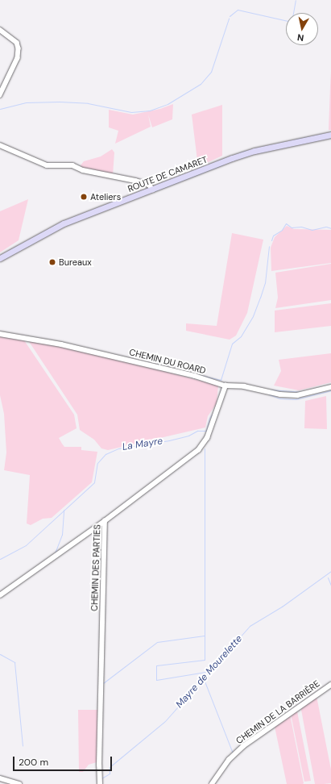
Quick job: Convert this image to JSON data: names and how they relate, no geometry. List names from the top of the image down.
{
  "streets": {
    "main road": ["ROUTE DE CAMARET"],
    "street": ["CHEMIN DU ROARD", "CHEMIN DES PARTIES", "CHEMIN DE LA BARRIÈRE"]
  },
  "crossings": [
    ["CHEMIN DU ROARD", "CHEMIN DES PARTIES"]
  ],
  "water": ["La Mayre", "Mayre de Mourelette"],
  "places": ["Ateliers", "Bureaux"],
  "scale_bar": "200 m",
  "north": "bottom"
}
